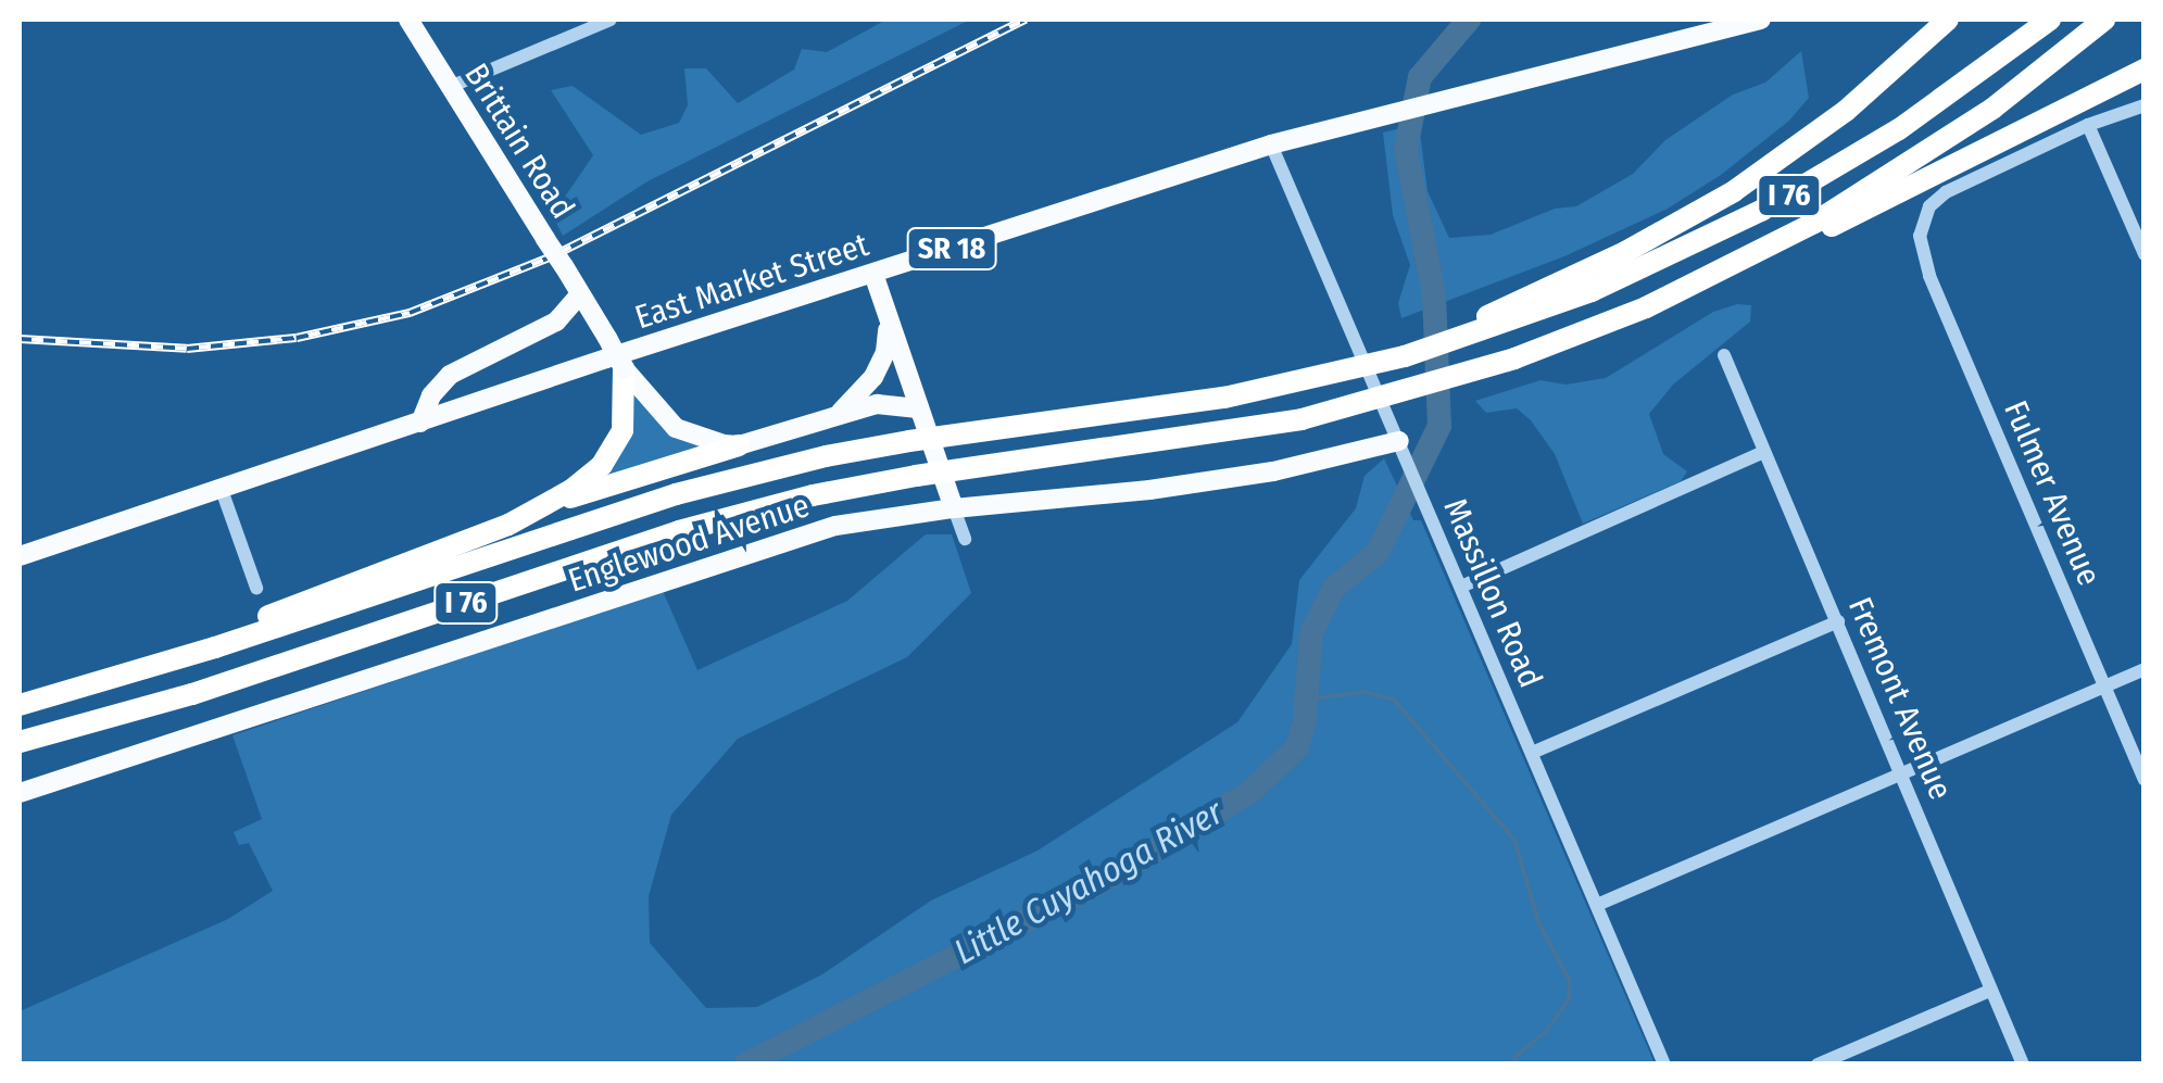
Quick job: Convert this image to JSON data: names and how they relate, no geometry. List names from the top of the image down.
{
  "streets": {
    "highway": ["I 76"],
    "main road": [
      "Brittain Road",
      "SR 18",
      "East Market Street",
      "Englewood Avenue"
    ],
    "street": ["Fulmer Avenue", "Massillon Road", "Fremont Avenue"]
  },
  "crossings": [
    ["East Market Street", "Massillon Road"],
    ["Englewood Avenue", "Massillon Road"]
  ],
  "water": ["Little Cuyahoga River"]
}
